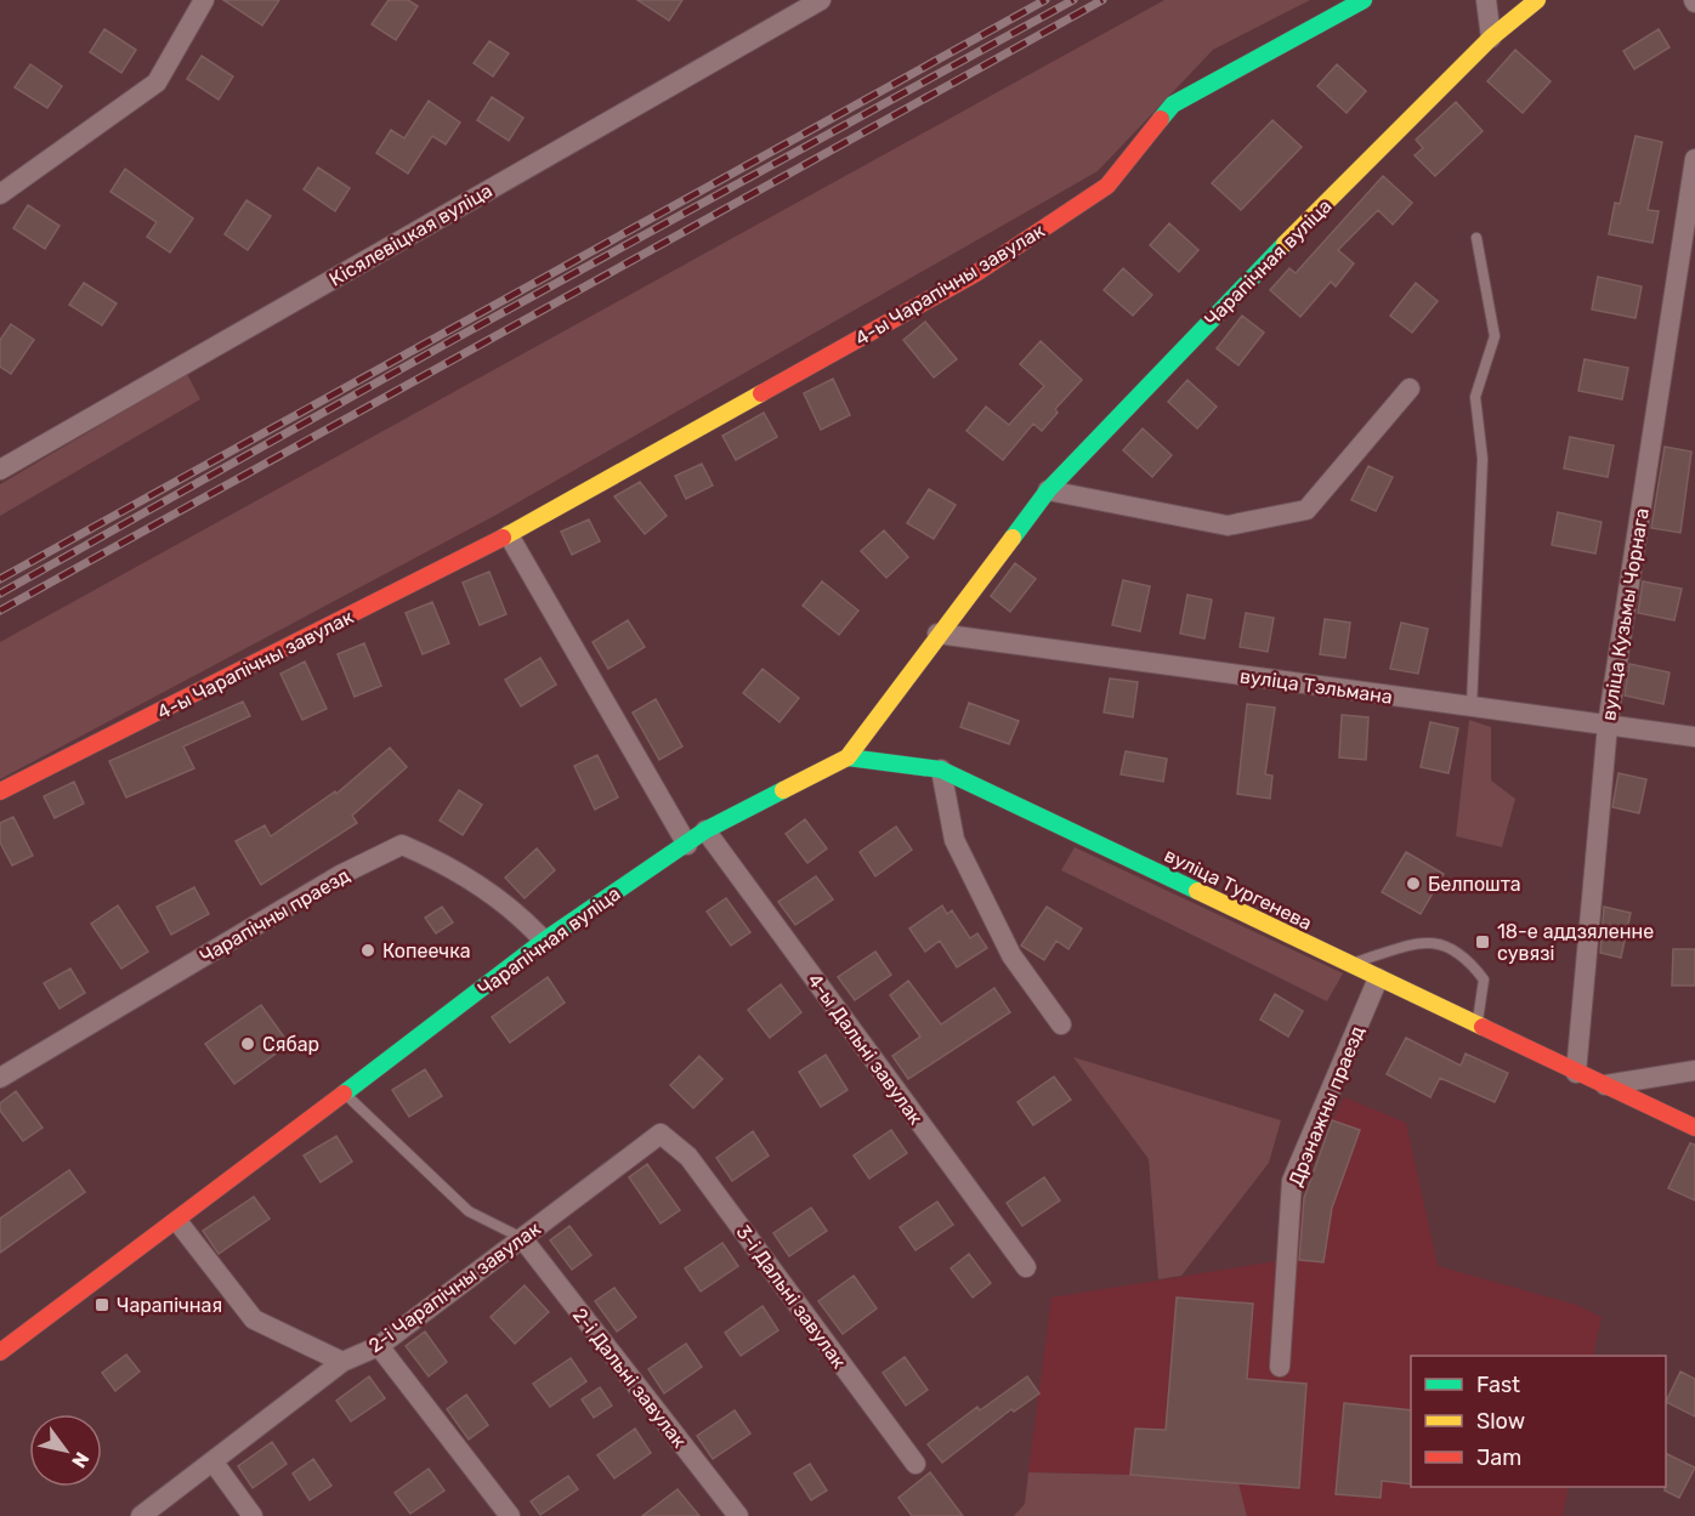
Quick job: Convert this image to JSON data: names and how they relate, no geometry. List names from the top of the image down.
{
  "streets": {
    "street": [
      "Кісялевіцкая вуліца",
      "Чарапічная вуліца",
      "4-ы Чарапічны завулак",
      "вуліца Кузьмы Чорнага",
      "вуліца Тэльмана",
      "вуліца Тургенева",
      "Чарапічны праезд",
      "4-ы Дальні завулак",
      "Дрэнажны праезд",
      "2-і Чарапічны завулак",
      "3-і Дальні завулак",
      "2-і Дальні завулак"
    ]
  },
  "crossings": [
    ["Чарапічная вуліца", "вуліца Тэльмана"],
    ["Чарапічная вуліца", "вуліца Тургенева"],
    ["Чарапічная вуліца", "Чарапічны праезд"],
    ["Чарапічная вуліца", "4-ы Дальні завулак"],
    ["вуліца Кузьмы Чорнага", "вуліца Тэльмана"],
    ["вуліца Кузьмы Чорнага", "вуліца Тургенева"],
    ["вуліца Тургенева", "Дрэнажны праезд"],
    ["2-і Чарапічны завулак", "3-і Дальні завулак"],
    ["2-і Чарапічны завулак", "2-і Дальні завулак"]
  ],
  "places": {
    "other": ["Белпошта", "Копеечка", "Сябар"],
    "transit": ["18-е аддзяленне сувязі", "Чарапічная"]
  },
  "legend": ["Fast", "Slow", "Jam"],
  "north": "bottom right"
}
